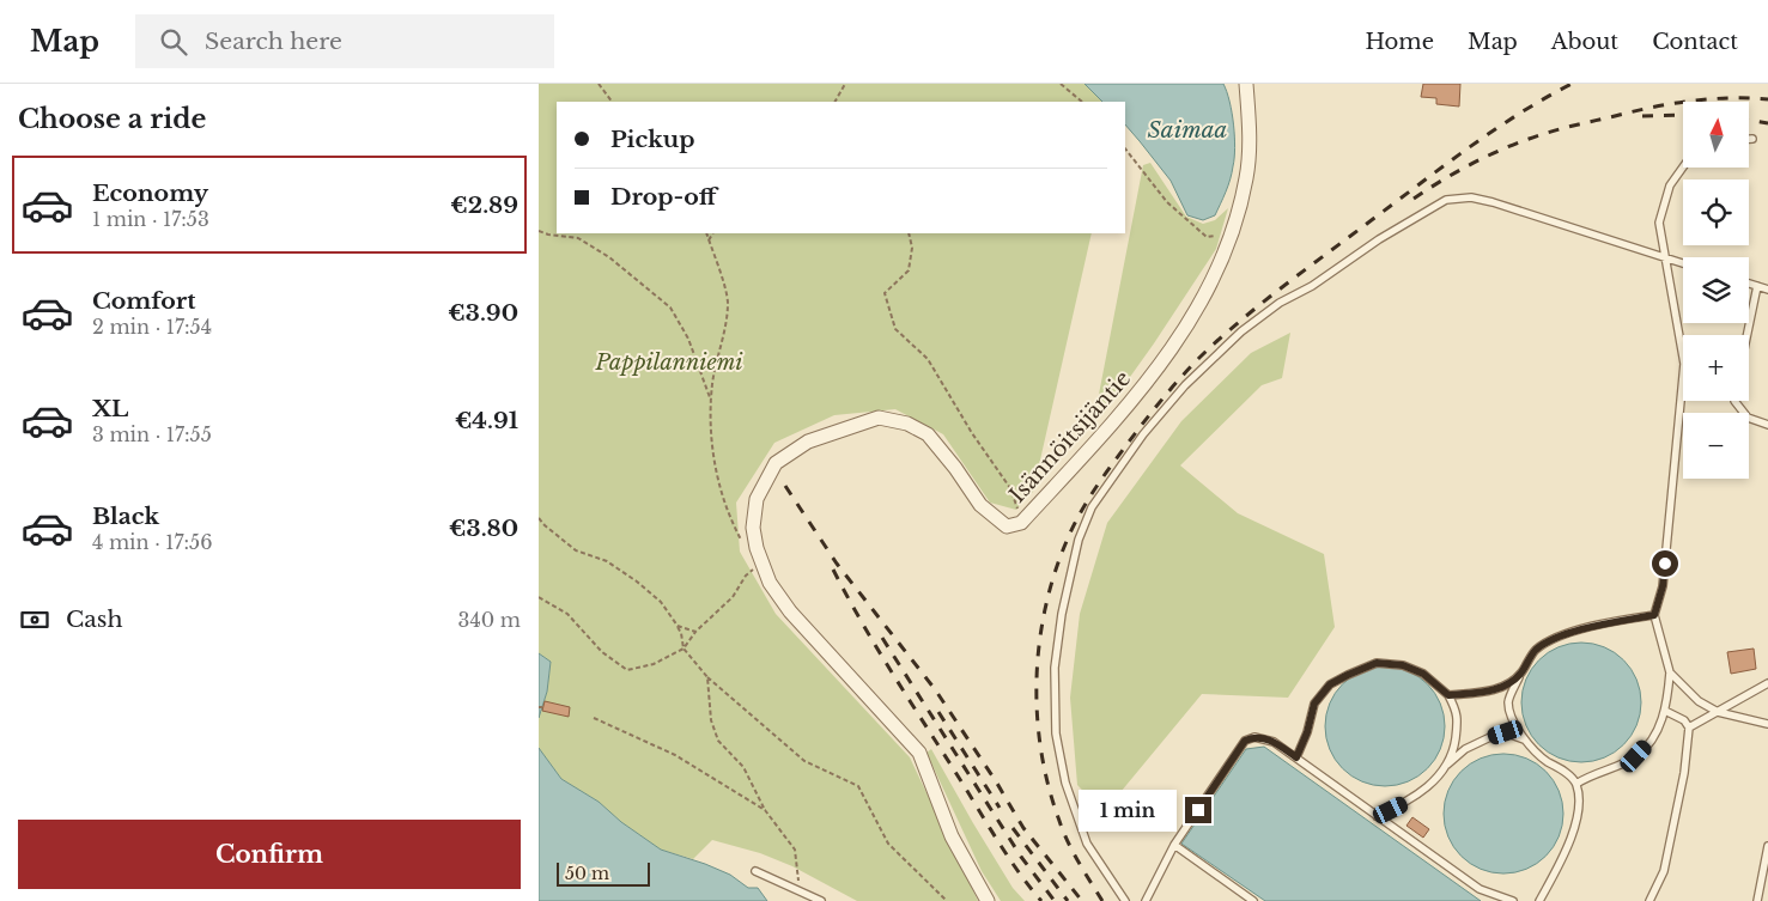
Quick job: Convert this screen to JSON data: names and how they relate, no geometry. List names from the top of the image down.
{
  "streets": {
    "street": ["Isännöitsijäntie"]
  },
  "water": ["Saimaa"],
  "parks": ["Pappilanniemi"],
  "scale_bar": "50 m",
  "north": "top",
  "page": {
    "header": "Map",
    "search": "Search here",
    "nav": [
      "Home",
      "Map",
      "About",
      "Contact"
    ],
    "heading": "Choose a ride",
    "map_buttons": ["+", "−"],
    "banner": ["Pickup", "Drop-off"],
    "list": [
      {
        "name": "Economy",
        "note": "1 min · 17:53",
        "value": "€2.89"
      },
      {
        "name": "Comfort",
        "note": "2 min · 17:54",
        "value": "€3.90"
      },
      {
        "name": "XL",
        "note": "3 min · 17:55",
        "value": "€4.91"
      },
      {
        "name": "Black",
        "note": "4 min · 17:56",
        "value": "€3.80"
      }
    ],
    "pay": ["Cash", "340 m"],
    "bubble": "1 min",
    "buttons": "Confirm",
    "scale": "50 m"
  }
}
